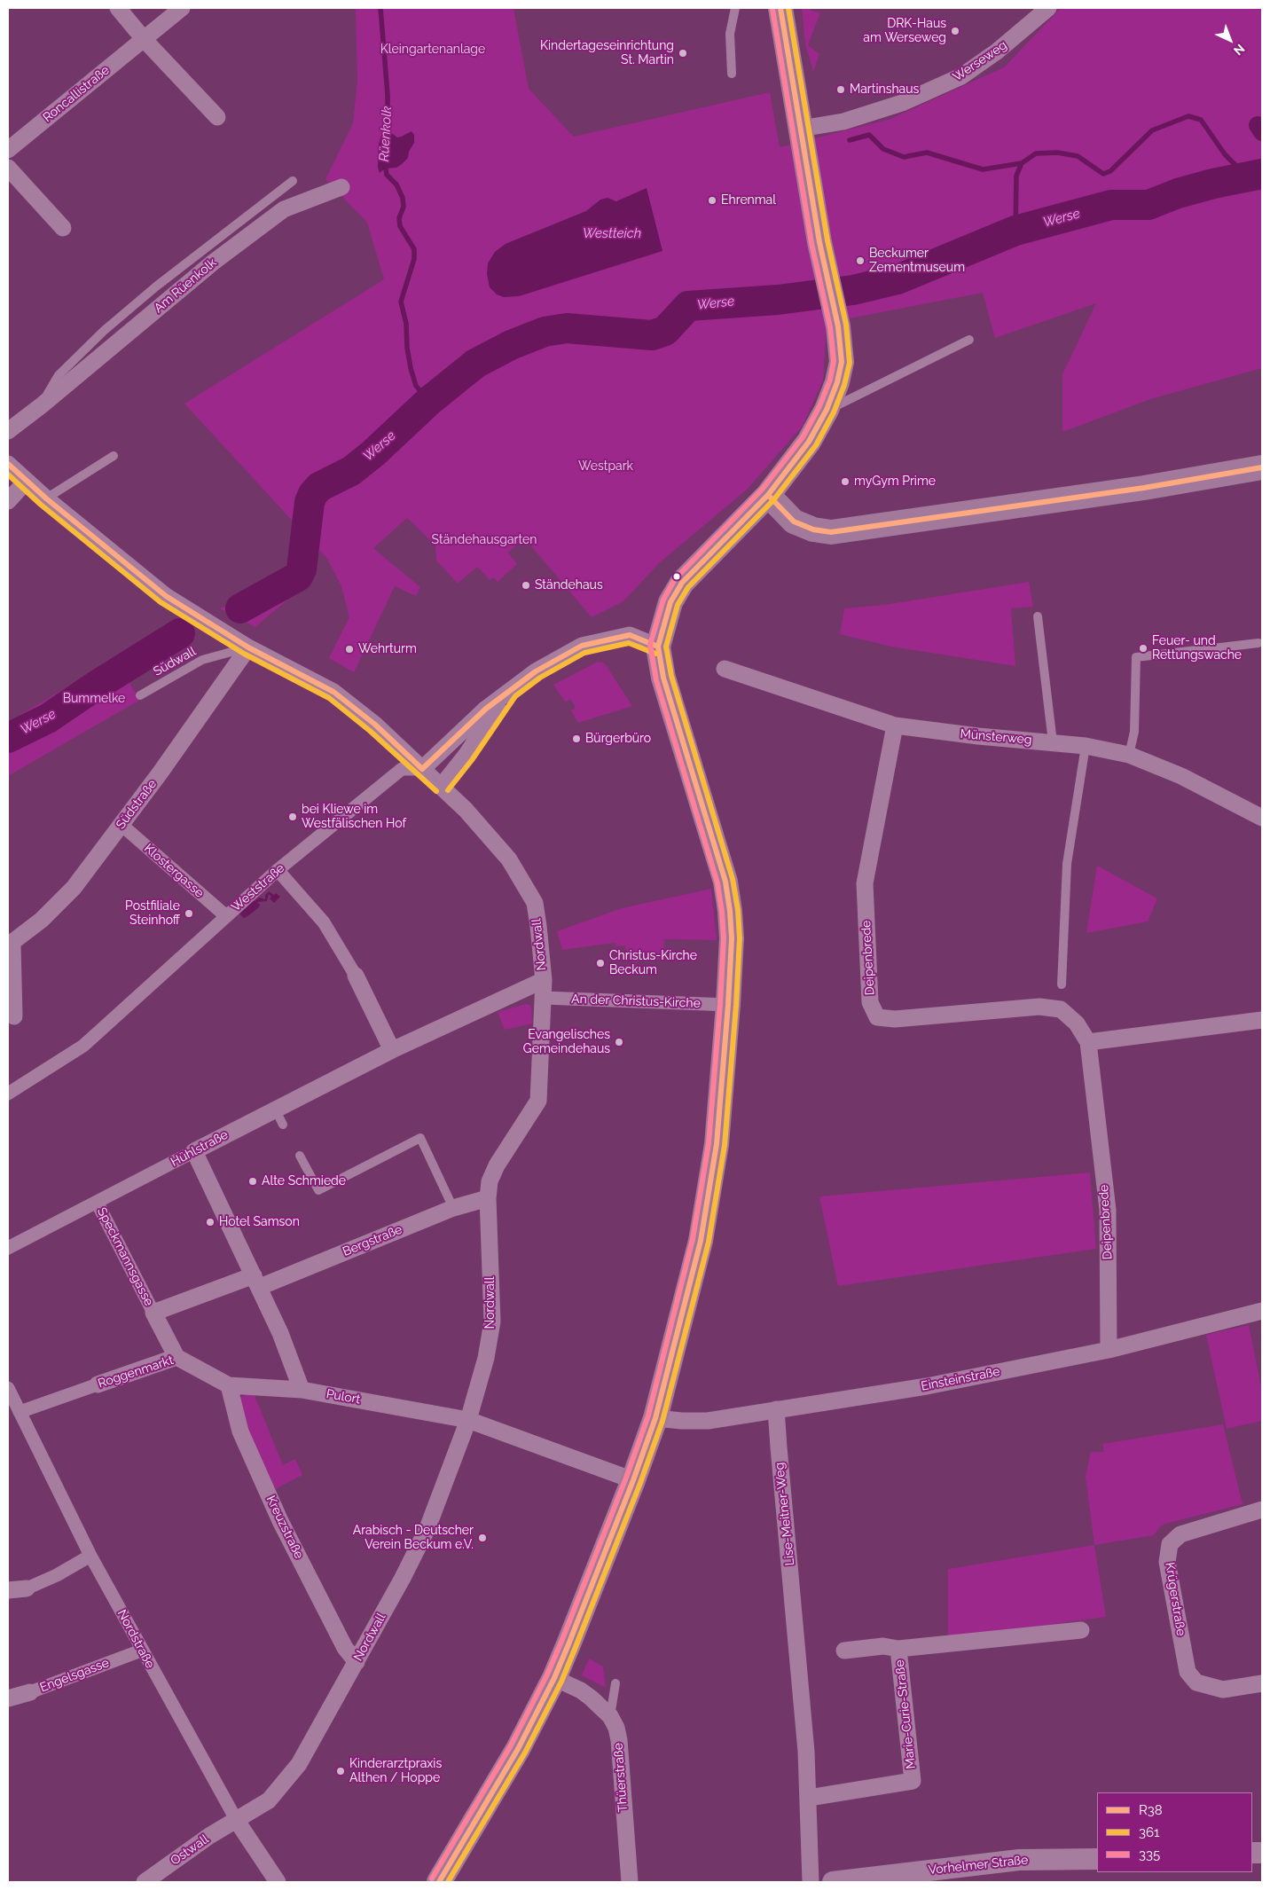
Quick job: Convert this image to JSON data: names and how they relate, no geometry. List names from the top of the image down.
{
  "streets": {
    "street": [
      "Werseweg",
      "Roncallistraße",
      "Am Rüenkolk",
      "Münsterweg",
      "Südstraße",
      "Klostergasse",
      "Weststraße",
      "Nordwall",
      "Deipenbrede",
      "An der Christus-Kirche",
      "Hühlstraße",
      "Bergstraße",
      "Speckmannsgasse",
      "Roggenmarkt",
      "Einsteinstraße",
      "Pulort",
      "Lise-Meitner-Weg",
      "Kreuzstraße",
      "Krügerstraße",
      "Nordstraße",
      "Engelsgasse",
      "Marie-Curie-Straße",
      "Thüerstraße",
      "Ostwall",
      "Vorhelmer Straße"
    ],
    "lane": ["Südwall"]
  },
  "crossings": [
    ["Südwall", "Südstraße"],
    ["Südwall", "Nordwall"],
    ["Münsterweg", "Deipenbrede"],
    ["Südstraße", "Klostergasse"],
    ["Südstraße", "Nordwall"],
    ["Klostergasse", "Weststraße"],
    ["Weststraße", "Nordwall"],
    ["Nordwall", "An der Christus-Kirche"],
    ["Nordwall", "Hühlstraße"],
    ["Nordwall", "Bergstraße"],
    ["Nordwall", "Pulort"],
    ["Nordwall", "Kreuzstraße"],
    ["Nordwall", "Nordstraße"],
    ["Nordwall", "Ostwall"],
    ["Deipenbrede", "Einsteinstraße"],
    ["Hühlstraße", "Speckmannsgasse"],
    ["Bergstraße", "Speckmannsgasse"],
    ["Speckmannsgasse", "Roggenmarkt"],
    ["Roggenmarkt", "Pulort"],
    ["Roggenmarkt", "Kreuzstraße"],
    ["Roggenmarkt", "Nordstraße"],
    ["Einsteinstraße", "Lise-Meitner-Weg"],
    ["Lise-Meitner-Weg", "Marie-Curie-Straße"],
    ["Nordstraße", "Engelsgasse"],
    ["Nordstraße", "Ostwall"]
  ],
  "water": ["Rüenkolk", "Werse", "Westteich"],
  "parks": [
    "Kleingartenanlage",
    "Westpark",
    "Ständehausgarten",
    "Bummelke"
  ],
  "places": [
    "DRK-Haus am Werseweg",
    "Kindertageseinrichtung St. Martin",
    "Martinshaus",
    "Ehrenmal",
    "Beckumer Zementmuseum",
    "myGym Prime",
    "Ständehaus",
    "Feuer- und Rettungswache",
    "Wehrturm",
    "Bürgerbüro",
    "bei Kliewe im Westfälischen Hof",
    "Postfiliale Steinhoff",
    "Christus-Kirche Beckum",
    "Evangelisches Gemeindehaus",
    "Alte Schmiede",
    "Hotel Samson",
    "Arabisch - Deutscher Verein Beckum e.V.",
    "Kinderarztpraxis Althen / Hoppe"
  ],
  "lines": ["transit line R38", "transit line 361", "transit line 335"],
  "legend": ["R38", "361", "335"],
  "north": "bottom right"
}
